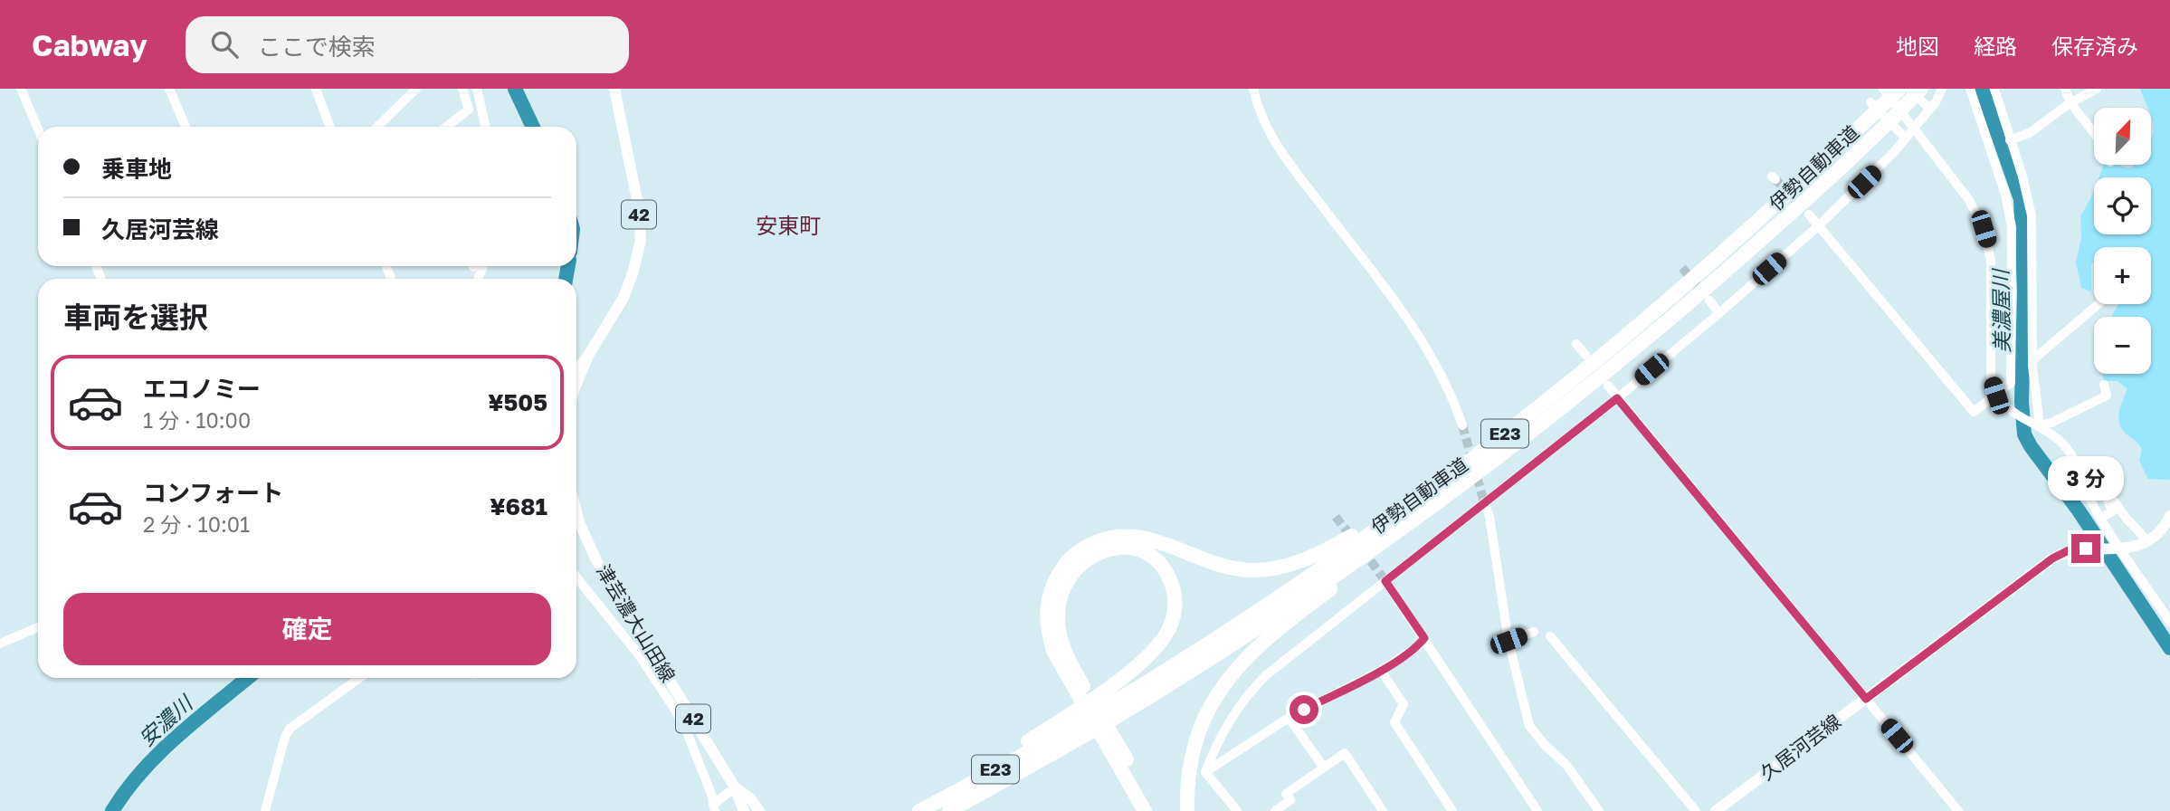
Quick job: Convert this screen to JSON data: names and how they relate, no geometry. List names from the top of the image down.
{
  "streets": {
    "highway": ["伊勢自動車道", "E23"],
    "main road": ["42", "津芸濃大山田線", "久居河芸線"]
  },
  "districts": ["安東町"],
  "water": ["美濃屋川", "安濃川"],
  "north": "top right",
  "page": {
    "header": "Cabway",
    "search": "ここで検索",
    "nav": ["地図", "経路", "保存済み"],
    "map_buttons": ["+", "−"],
    "banner": ["乗車地", "久居河芸線"],
    "heading": "車両を選択",
    "list": [
      {
        "name": "エコノミー",
        "note": "1 分 · 10:00",
        "value": "¥505"
      },
      {
        "name": "コンフォート",
        "note": "2 分 · 10:01",
        "value": "¥681"
      }
    ],
    "bubble": "3 分",
    "buttons": "確定"
  }
}
